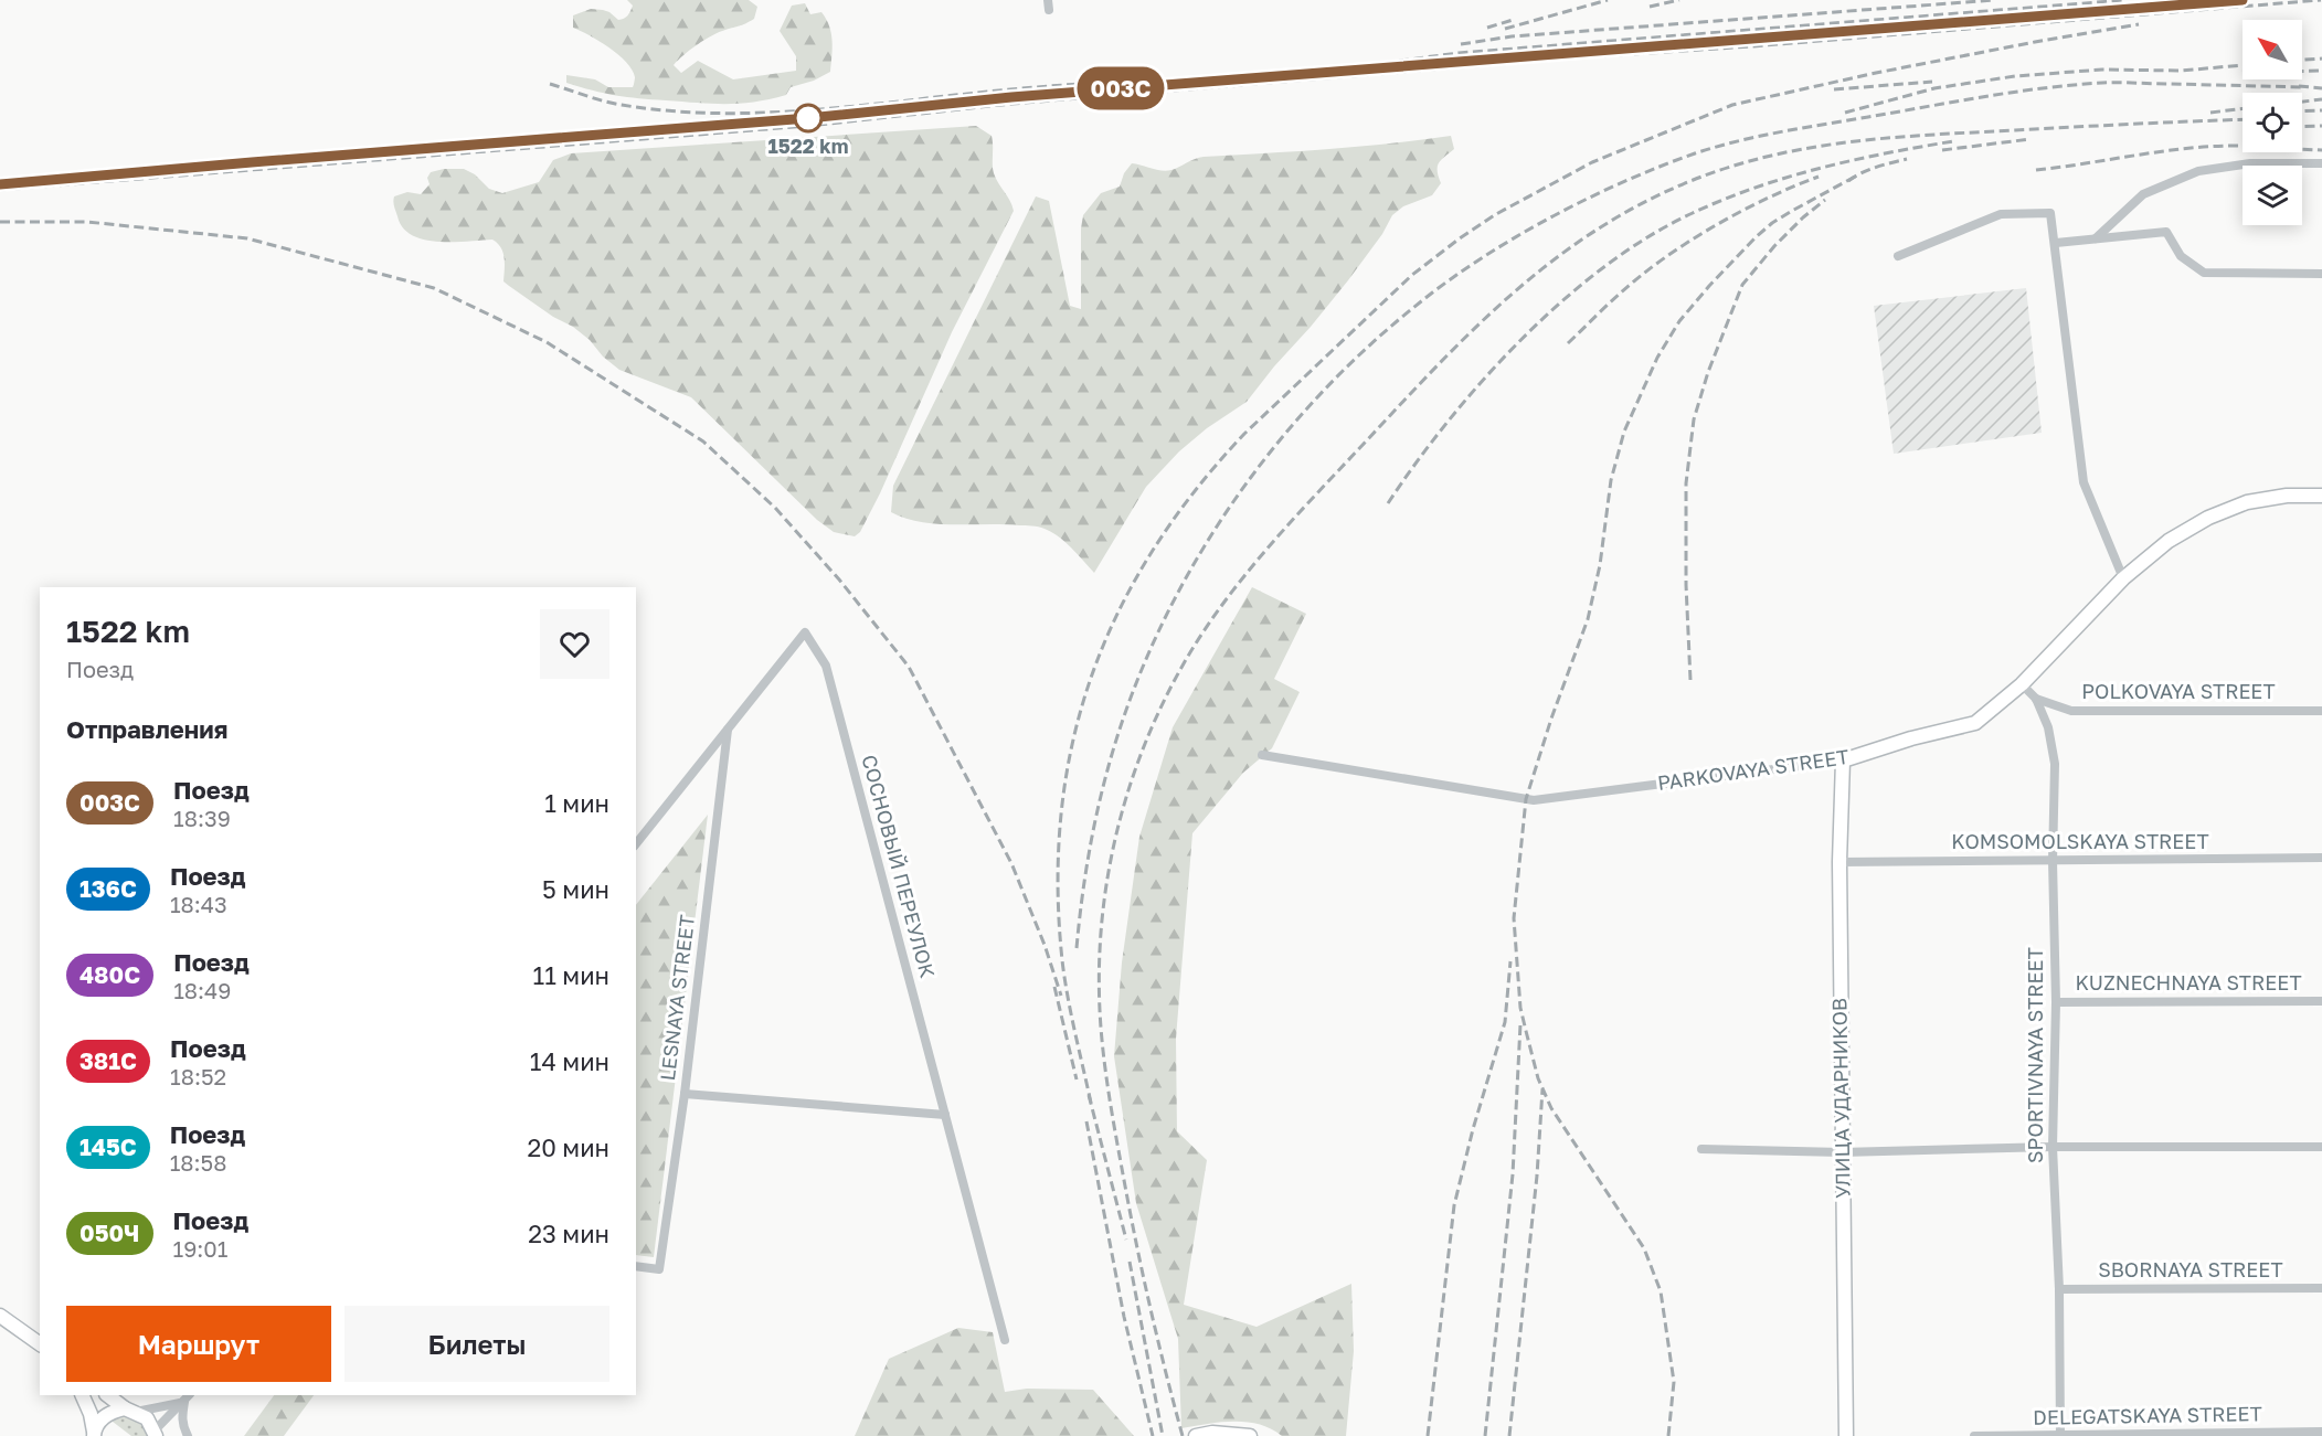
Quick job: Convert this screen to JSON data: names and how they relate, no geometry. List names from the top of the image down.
{
  "streets": {
    "main road": ["PARKOVAYA STREET", "УЛИЦА УДАРНИКОВ"],
    "street": [
      "POLKOVAYA STREET",
      "KOMSOMOLSKAYA STREET",
      "СОСНОВЫЙ ПЕРЕУЛОК",
      "KUZNECHNAYA STREET",
      "LESNAYA STREET",
      "SPORTIVNAYA STREET",
      "SBORNAYA STREET",
      "DELEGATSKAYA STREET"
    ]
  },
  "crossings": [
    ["POLKOVAYA STREET", "SPORTIVNAYA STREET"],
    ["PARKOVAYA STREET", "SPORTIVNAYA STREET"],
    ["PARKOVAYA STREET", "УЛИЦА УДАРНИКОВ"],
    ["KOMSOMOLSKAYA STREET", "SPORTIVNAYA STREET"],
    ["KOMSOMOLSKAYA STREET", "УЛИЦА УДАРНИКОВ"],
    ["СОСНОВЫЙ ПЕРЕУЛОК", "LESNAYA STREET"],
    ["KUZNECHNAYA STREET", "SPORTIVNAYA STREET"],
    ["SPORTIVNAYA STREET", "SBORNAYA STREET"],
    ["SPORTIVNAYA STREET", "DELEGATSKAYA STREET"]
  ],
  "places": ["1522 km"],
  "north": "top left",
  "page": {
    "on_map": "003С",
    "heading": [
      ["1522 km", "Поезд"],
      "Отправления"
    ],
    "list": [
      {
        "mark": "003С",
        "name": "Поезд",
        "note": "18:39",
        "value": "1 мин"
      },
      {
        "mark": "136С",
        "name": "Поезд",
        "note": "18:43",
        "value": "5 мин"
      },
      {
        "mark": "480С",
        "name": "Поезд",
        "note": "18:49",
        "value": "11 мин"
      },
      {
        "mark": "381С",
        "name": "Поезд",
        "note": "18:52",
        "value": "14 мин"
      },
      {
        "mark": "145С",
        "name": "Поезд",
        "note": "18:58",
        "value": "20 мин"
      },
      {
        "mark": "050Ч",
        "name": "Поезд",
        "note": "19:01",
        "value": "23 мин"
      }
    ],
    "buttons": ["Маршрут", "Билеты"]
  }
}
